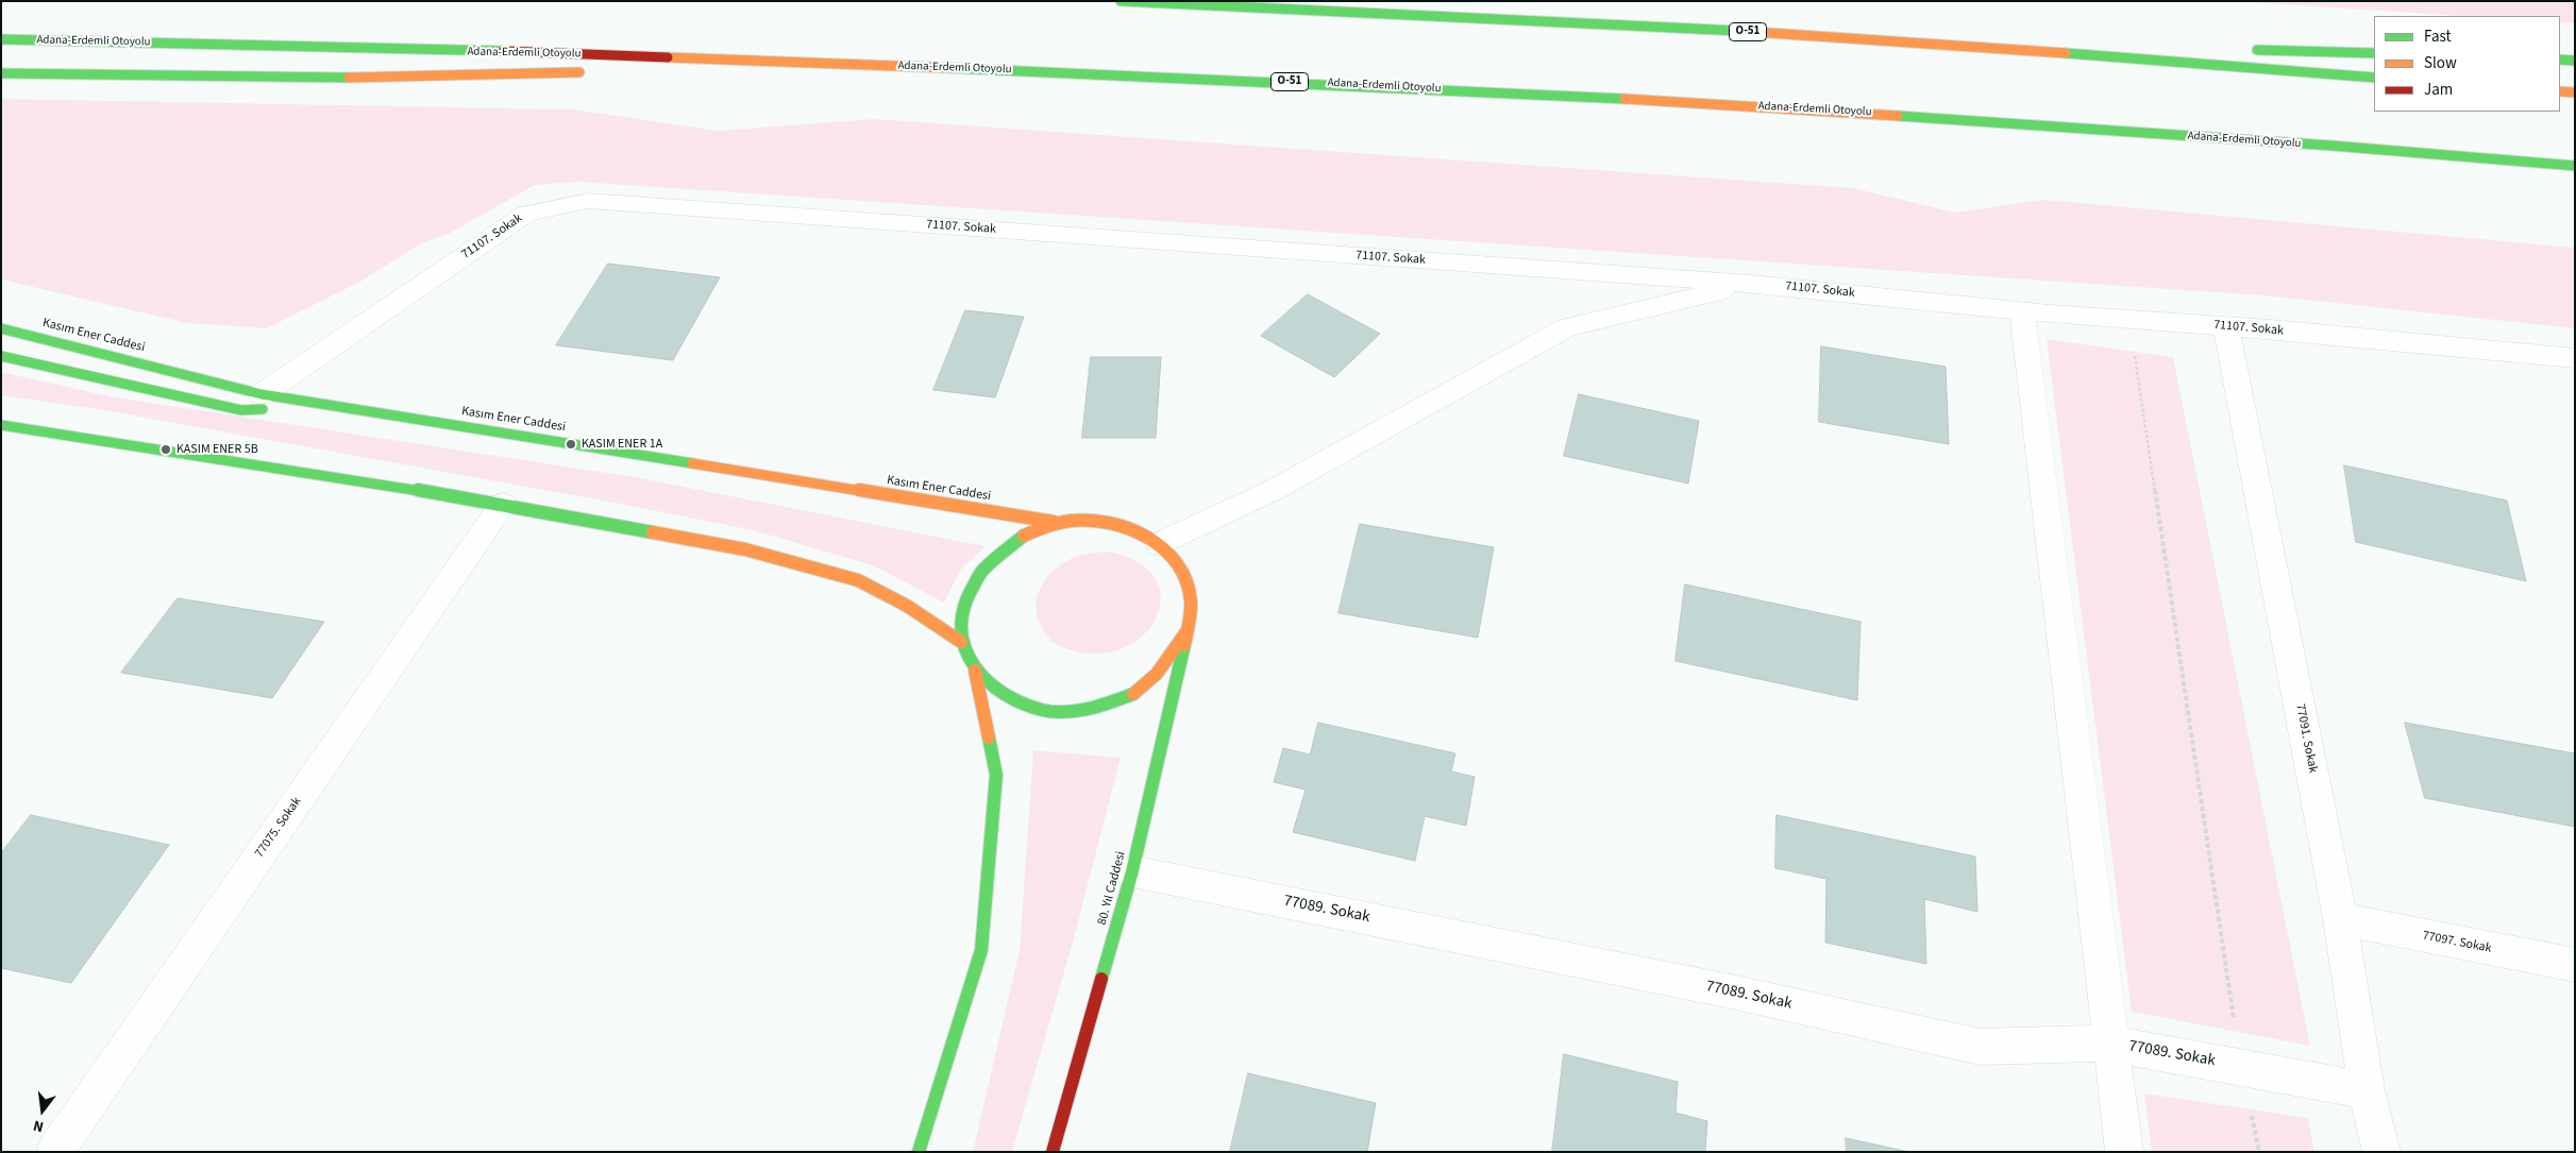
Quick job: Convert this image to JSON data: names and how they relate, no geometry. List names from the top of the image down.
{
  "streets": {
    "main road": [
      "O-51",
      "Adana-Erdemli Otoyolu",
      "Kasım Ener Caddesi",
      "80. Yıl Caddesi"
    ],
    "street": [
      "71107. Sokak",
      "77091. Sokak",
      "77075. Sokak",
      "77089. Sokak",
      "77097. Sokak"
    ]
  },
  "crossings": [
    ["71107. Sokak", "Kasım Ener Caddesi"],
    ["71107. Sokak", "77091. Sokak"],
    ["Kasım Ener Caddesi", "80. Yıl Caddesi"],
    ["77091. Sokak", "77089. Sokak"],
    ["77091. Sokak", "77097. Sokak"],
    ["80. Yıl Caddesi", "77089. Sokak"]
  ],
  "places": ["KASIM ENER 1A", "KASIM ENER 5B"],
  "legend": ["Fast", "Slow", "Jam"],
  "north": "bottom"
}
